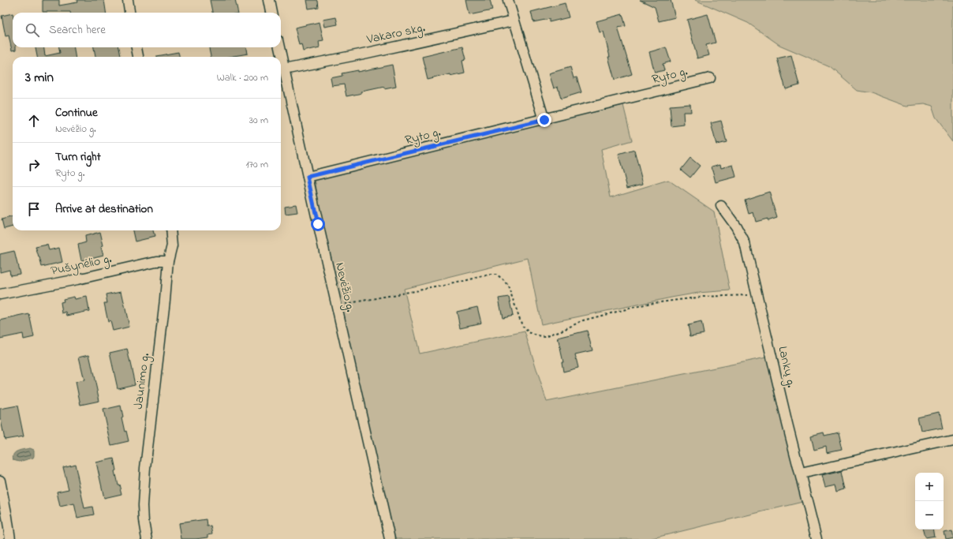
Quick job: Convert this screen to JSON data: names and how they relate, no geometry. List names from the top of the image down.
{
  "streets": {
    "street": [
      "Vakaro skg.",
      "Ryto g.",
      "Pušynėlio g.",
      "Nevėžio g.",
      "Lankų g.",
      "Jaunimo g."
    ]
  },
  "crossings": [
    ["Vakaro skg.", "Nevėžio g."],
    ["Ryto g.", "Nevėžio g."],
    ["Pušynėlio g.", "Jaunimo g."]
  ],
  "page": {
    "search": "Search here",
    "heading": ["3 min", "Walk · 200 m"],
    "list": [
      ["Continue", "Nevėžio g.", "30 m"],
      ["Turn right", "Ryto g.", "170 m"],
      "Arrive at destination"
    ],
    "map_buttons": ["+", "−"]
  }
}
